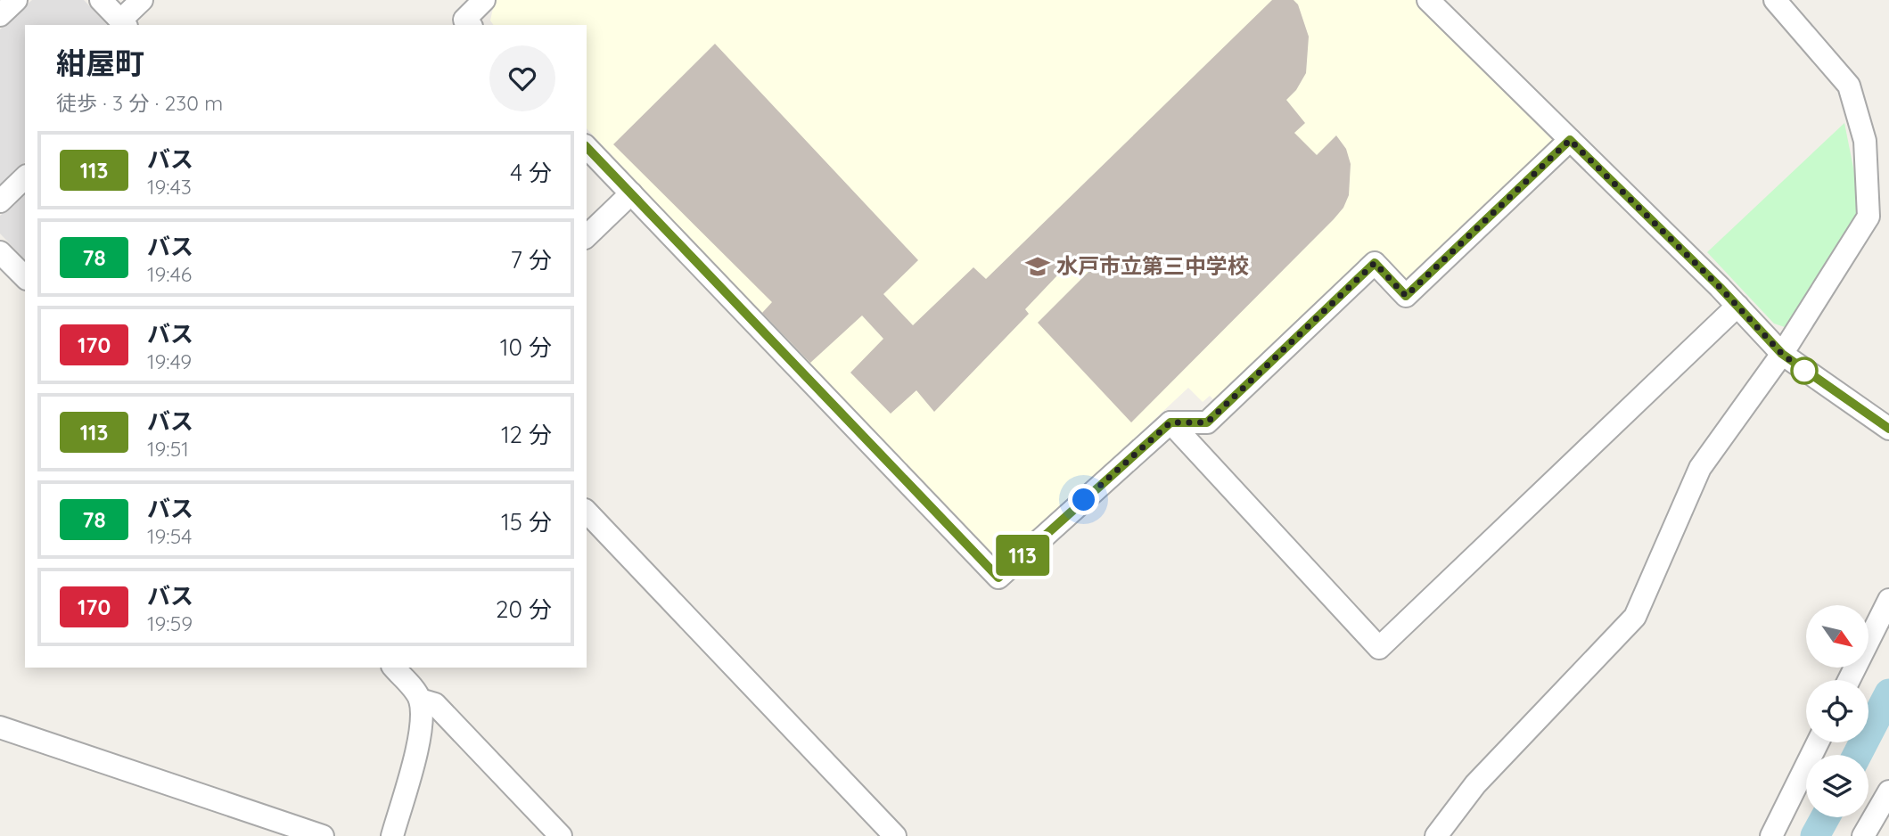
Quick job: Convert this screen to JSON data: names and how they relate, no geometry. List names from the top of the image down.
{
  "places": {
    "school or university": ["水戸市立第三中学校"]
  },
  "lines": ["bus line 113"],
  "north": "bottom right",
  "page": {
    "on_map": "113",
    "heading": ["紺屋町", "徒歩 · 3 分 · 230 m"],
    "list": [
      {
        "mark": "113",
        "name": "バス",
        "note": "19:43",
        "value": "4 分"
      },
      {
        "mark": "78",
        "name": "バス",
        "note": "19:46",
        "value": "7 分"
      },
      {
        "mark": "170",
        "name": "バス",
        "note": "19:49",
        "value": "10 分"
      },
      {
        "mark": "113",
        "name": "バス",
        "note": "19:51",
        "value": "12 分"
      },
      {
        "mark": "78",
        "name": "バス",
        "note": "19:54",
        "value": "15 分"
      },
      {
        "mark": "170",
        "name": "バス",
        "note": "19:59",
        "value": "20 分"
      }
    ]
  }
}
